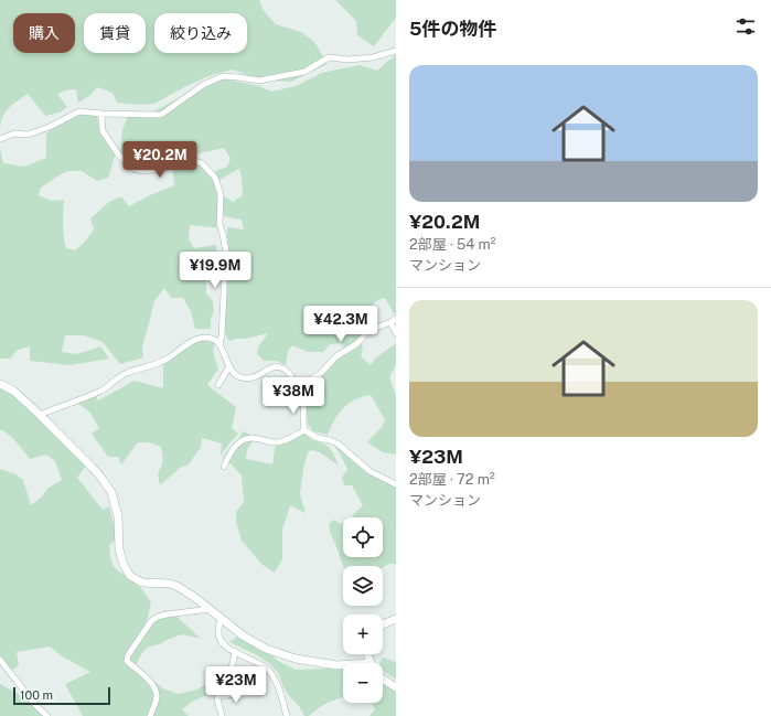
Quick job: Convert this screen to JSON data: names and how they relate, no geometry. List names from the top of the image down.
{
  "scale_bar": "100 m",
  "page": {
    "heading": "5件の物件",
    "chip": ["購入", "賃貸", "絞り込み"],
    "list": [
      {
        "name": "¥20.2M",
        "note": "2部屋 · 54 m² · マンション"
      },
      {
        "name": "¥23M",
        "note": "2部屋 · 72 m² · マンション"
      }
    ],
    "price": [
      "¥20.2M",
      "¥19.9M",
      "¥42.3M",
      "¥38M",
      "¥23M"
    ],
    "map_buttons": ["+", "−"],
    "scale": "100 m"
  }
}
